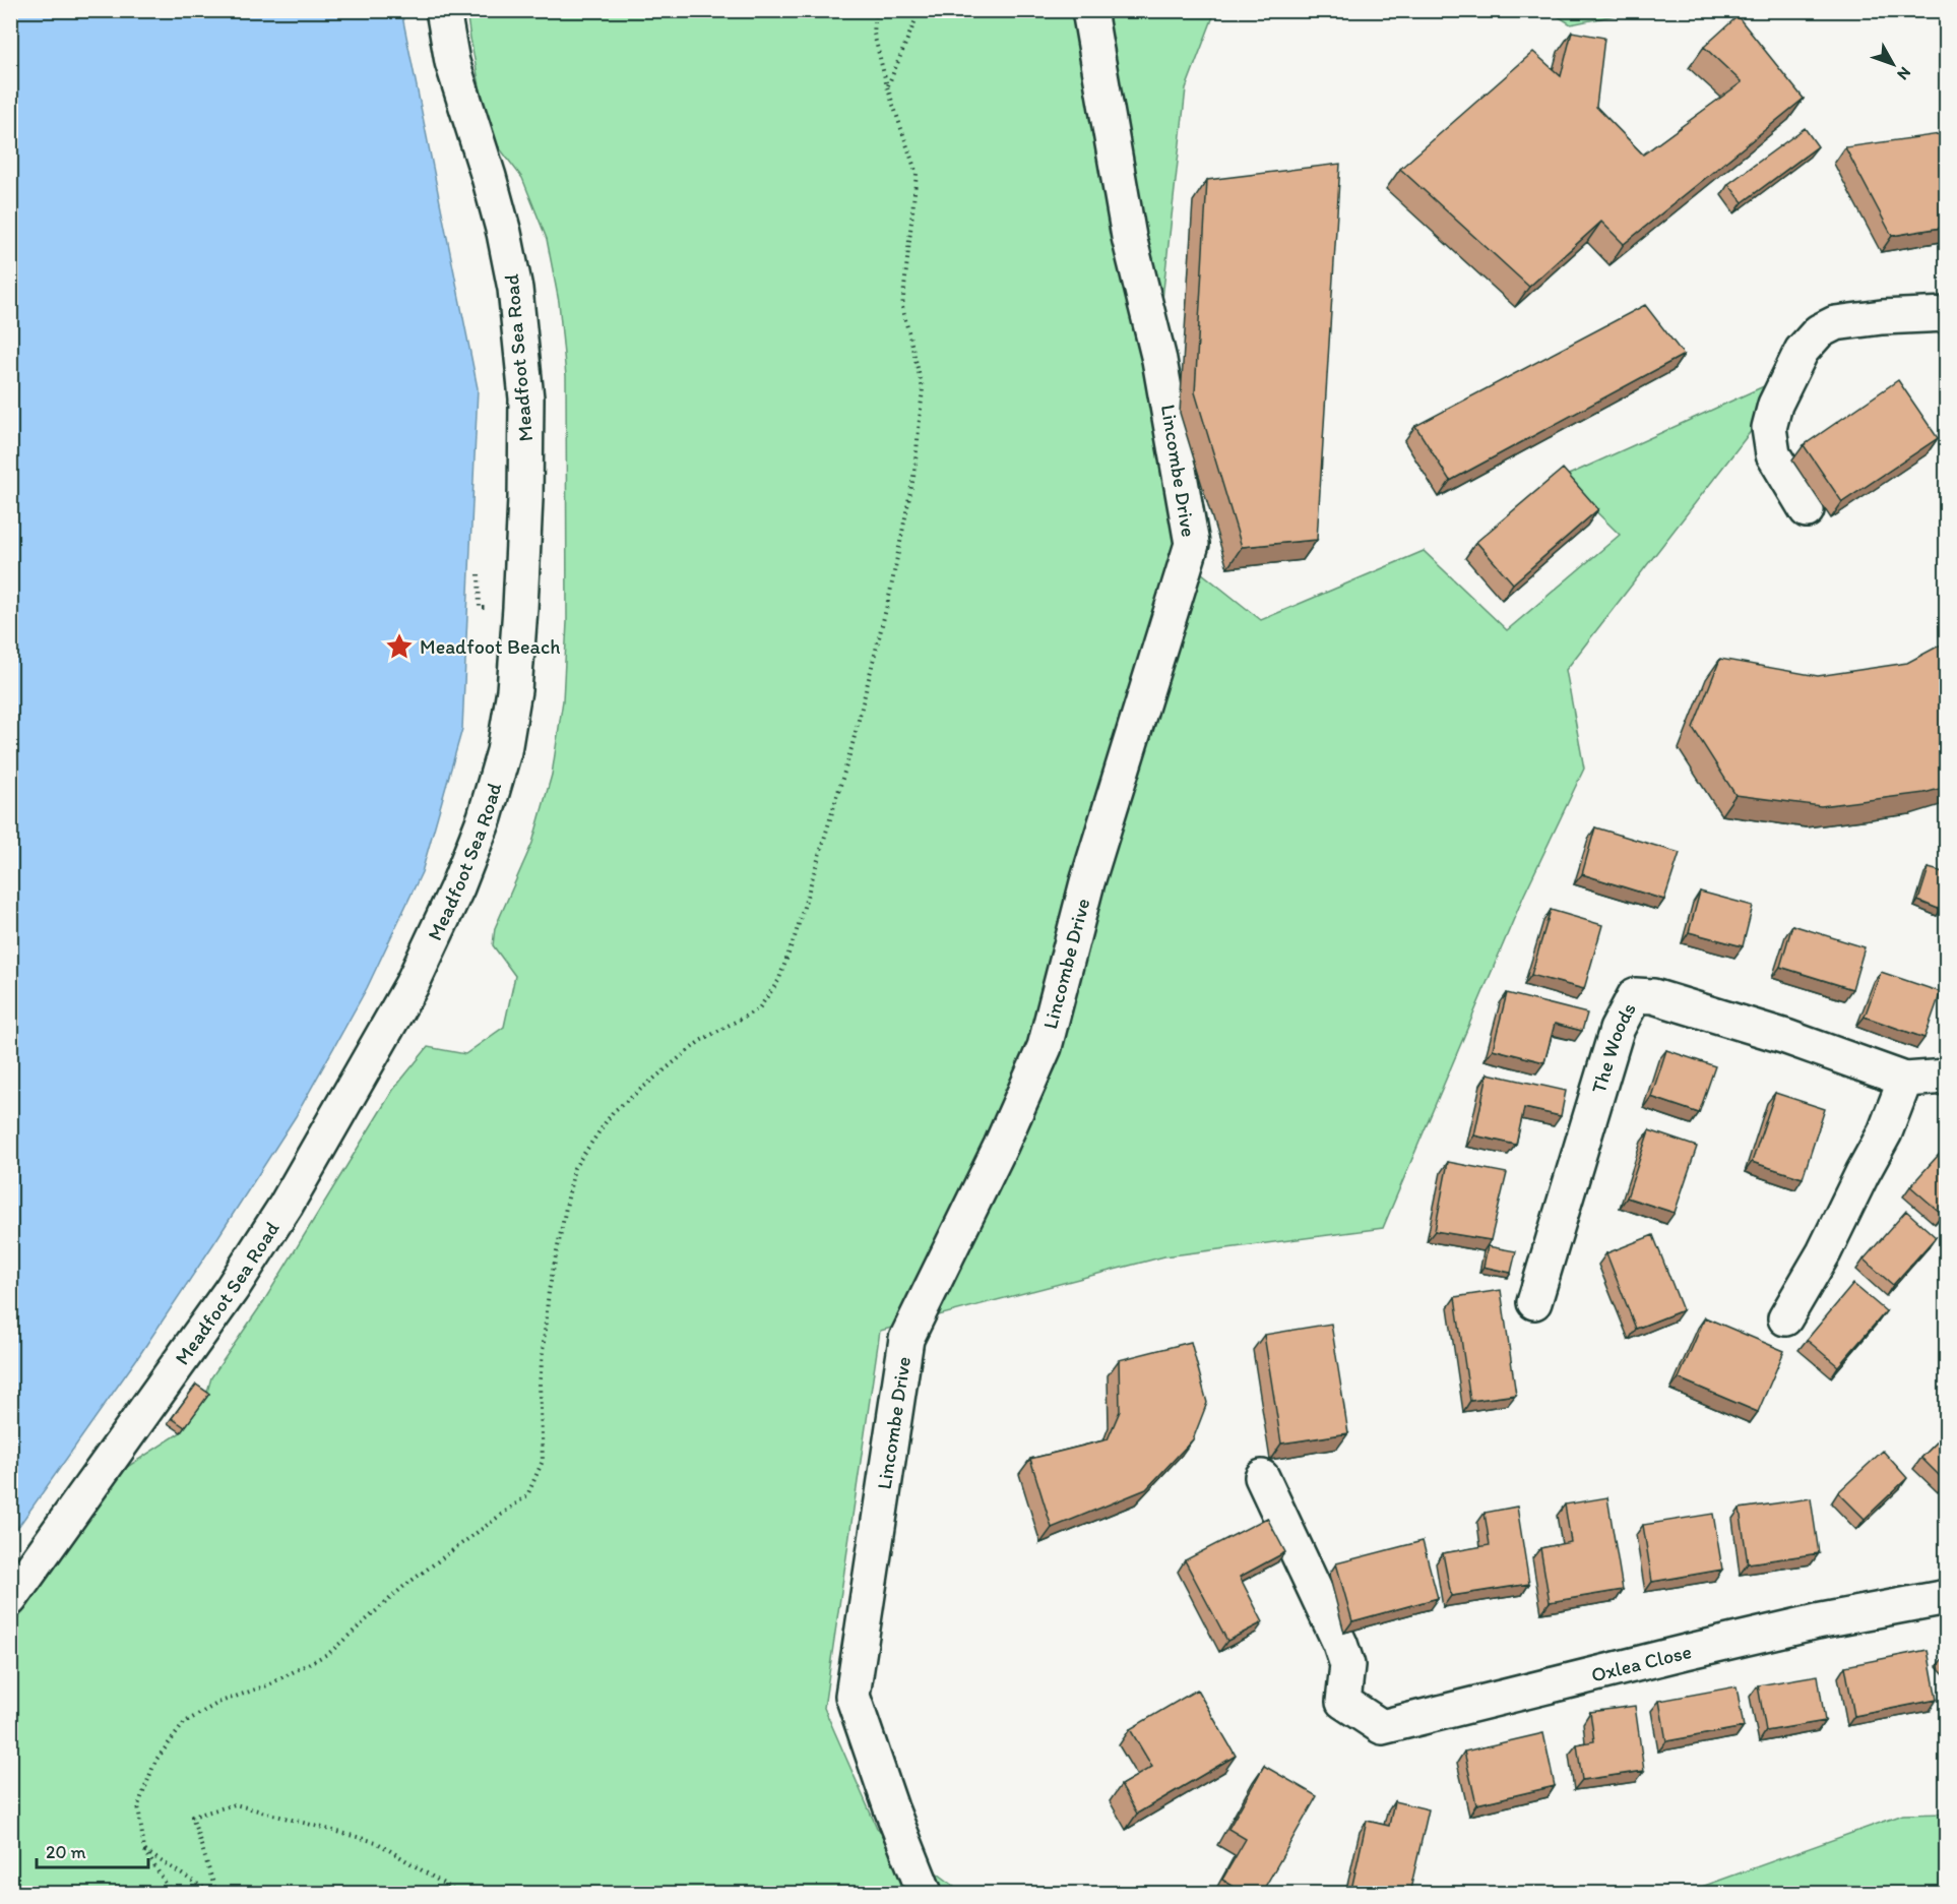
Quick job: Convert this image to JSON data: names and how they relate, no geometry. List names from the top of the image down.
{
  "streets": {
    "street": [
      "Meadfoot Sea Road",
      "Lincombe Drive",
      "The Woods",
      "Oxlea Close"
    ]
  },
  "places": {
    "place": ["Meadfoot Beach"]
  },
  "scale_bar": "20 m",
  "north": "bottom right"
}
